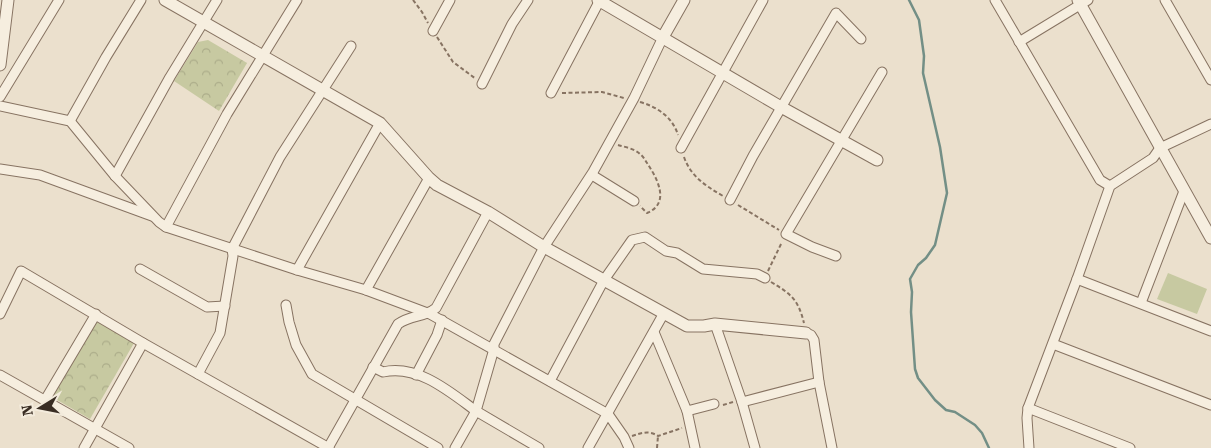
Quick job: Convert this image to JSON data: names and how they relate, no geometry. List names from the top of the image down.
{
  "north": "left"
}
